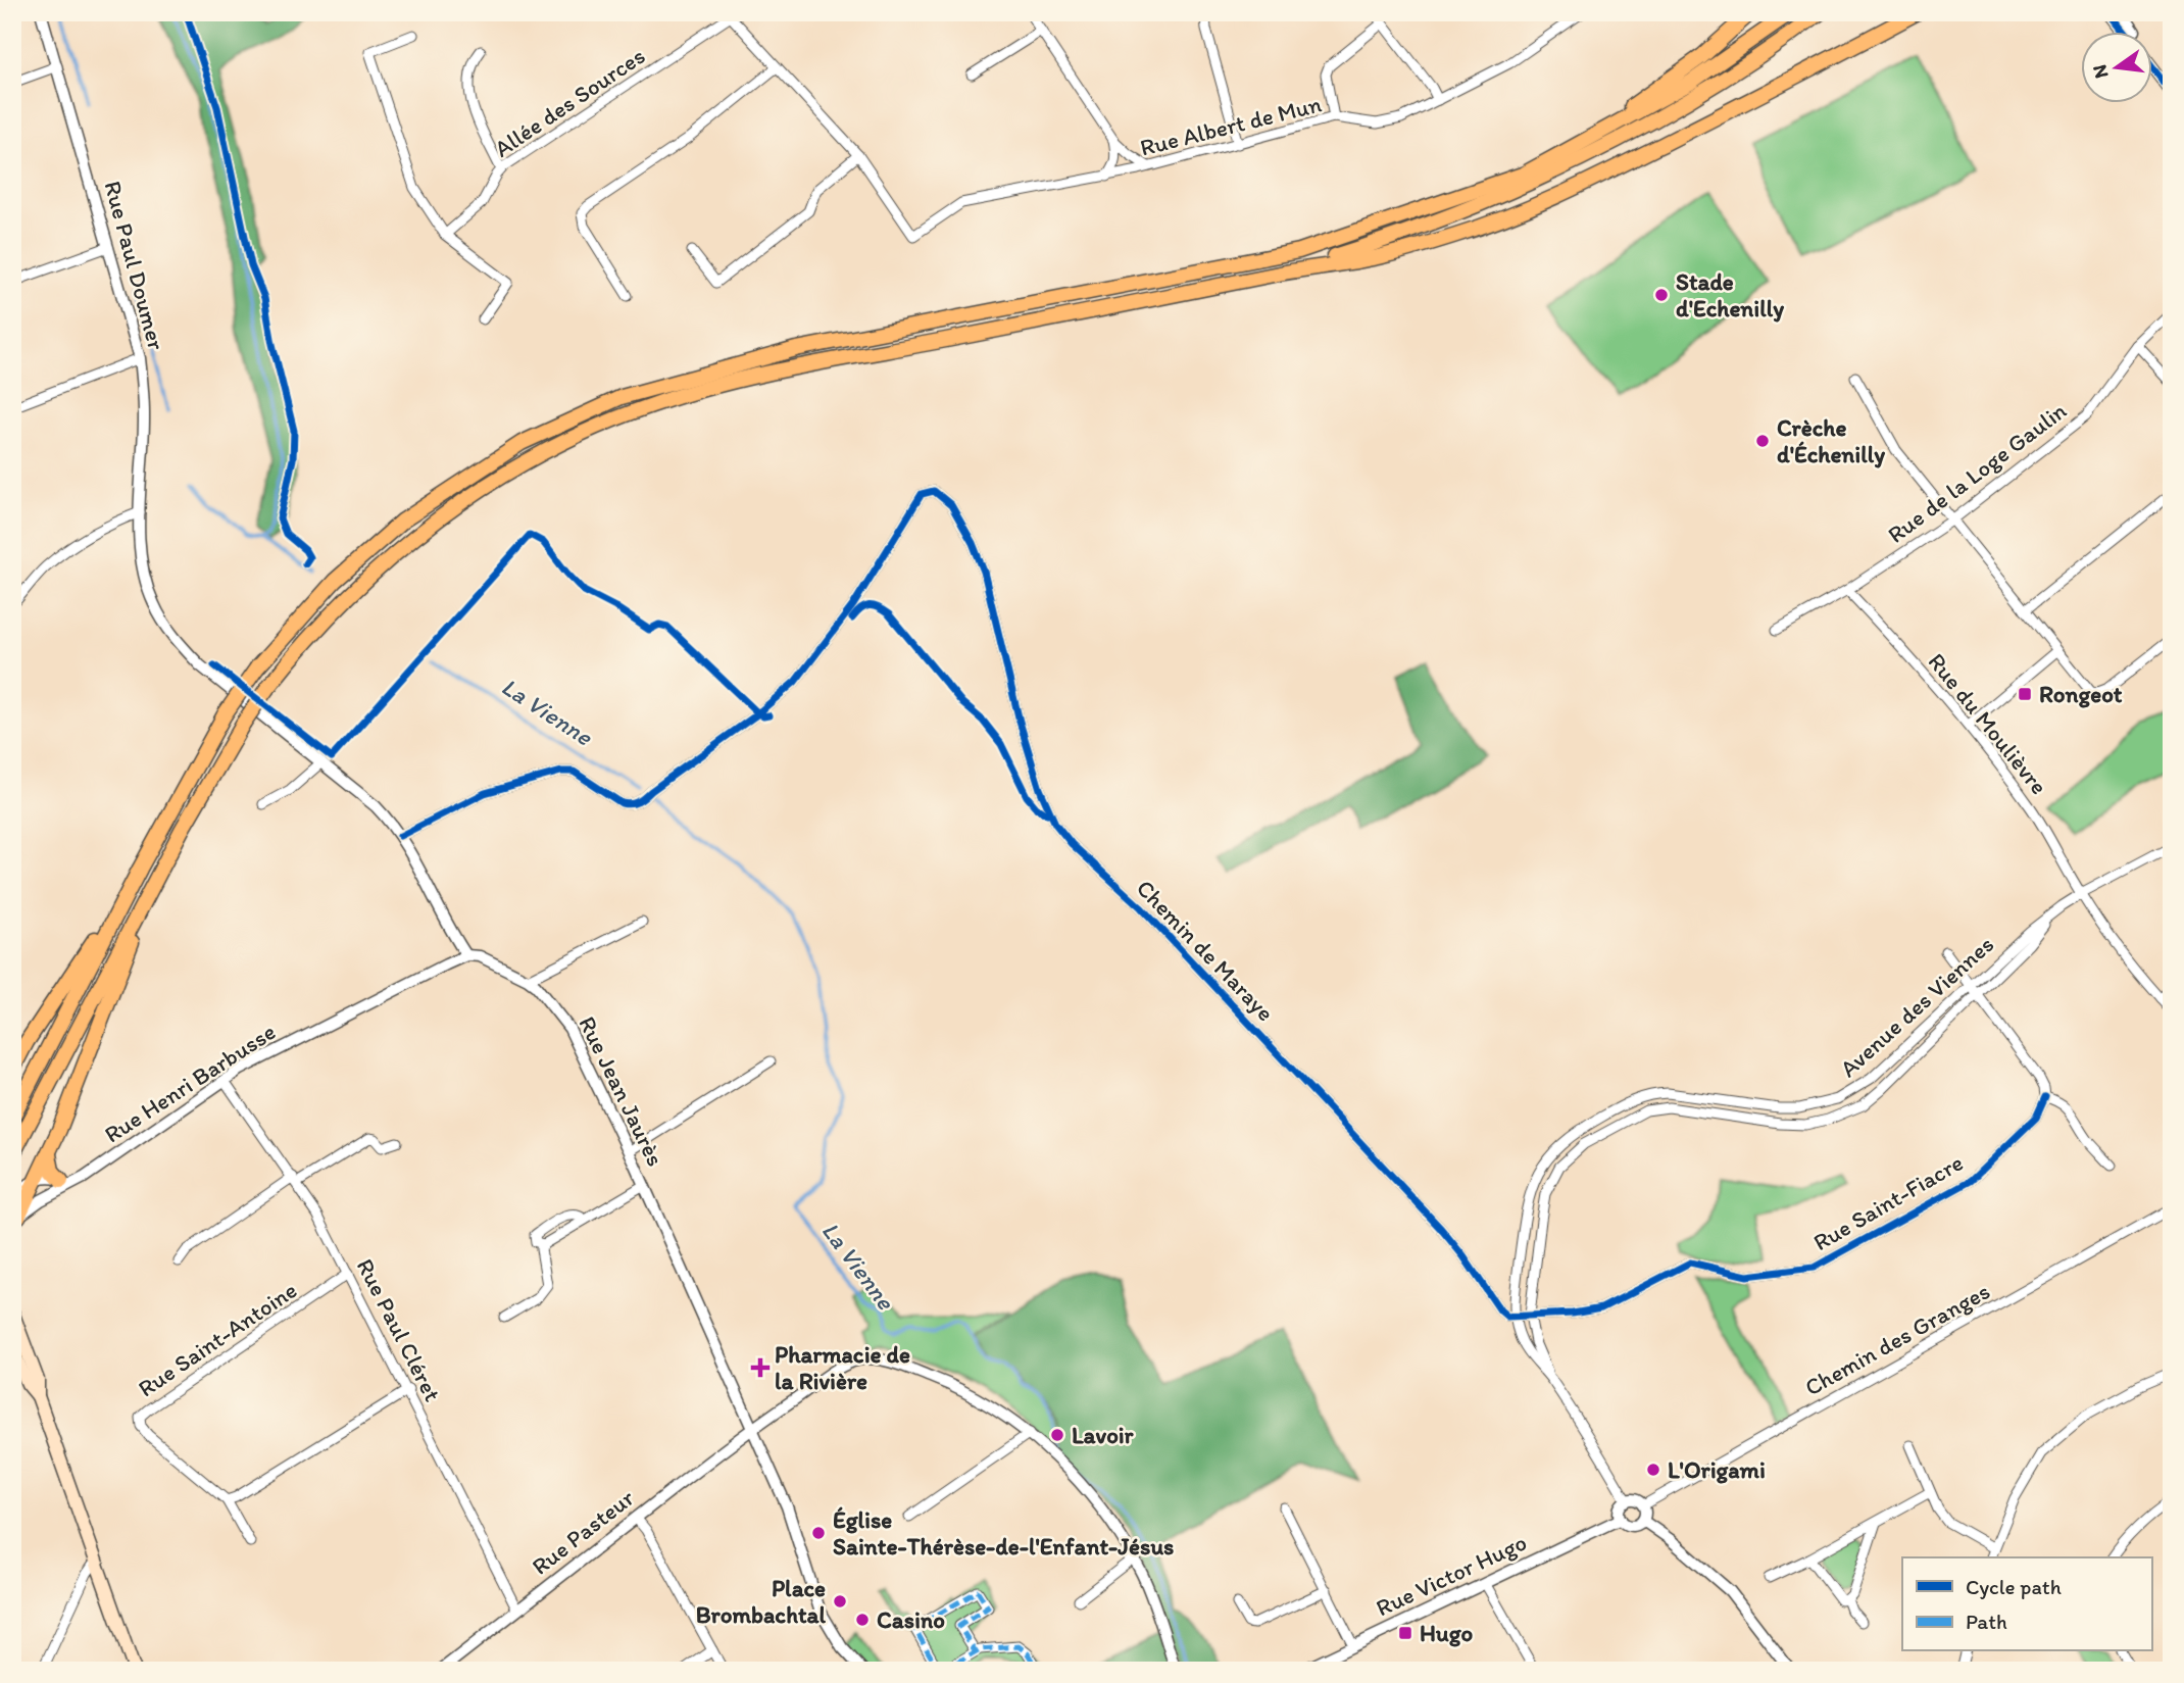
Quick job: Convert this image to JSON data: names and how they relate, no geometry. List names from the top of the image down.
{
  "streets": {
    "street": [
      "Allée des Sources",
      "Rue Albert de Mun",
      "Rue Paul Doumer",
      "Rue de la Loge Gaulin",
      "Rue du Moulièvre",
      "Chemin de Maraye",
      "Avenue des Viennes",
      "Rue Henri Barbusse",
      "Rue Jean Jaurès",
      "Rue Saint-Fiacre",
      "Rue Paul Cléret",
      "Rue Saint-Antoine",
      "Chemin des Granges",
      "Rue Pasteur",
      "Rue Victor Hugo"
    ]
  },
  "crossings": [
    ["Rue de la Loge Gaulin", "Rue du Moulièvre"],
    ["Rue du Moulièvre", "Avenue des Viennes"],
    ["Chemin de Maraye", "Avenue des Viennes"],
    ["Chemin de Maraye", "Rue Saint-Fiacre"],
    ["Avenue des Viennes", "Rue Saint-Fiacre"],
    ["Avenue des Viennes", "Chemin des Granges"],
    ["Avenue des Viennes", "Rue Victor Hugo"],
    ["Rue Henri Barbusse", "Rue Jean Jaurès"],
    ["Rue Henri Barbusse", "Rue Paul Cléret"],
    ["Rue Jean Jaurès", "Rue Pasteur"],
    ["Rue Paul Cléret", "Rue Saint-Antoine"],
    ["Rue Paul Cléret", "Rue Pasteur"],
    ["Chemin des Granges", "Rue Victor Hugo"]
  ],
  "water": ["La Vienne"],
  "places": {
    "other": [
      "Stade d'Echenilly",
      "Crèche d'Échenilly",
      "Lavoir",
      "L'Origami",
      "Église Sainte-Thérèse-de-l'Enfant-Jésus",
      "Place Brombachtal",
      "Casino"
    ],
    "transit": ["Rongeot", "Hugo"],
    "health": ["Pharmacie de la Rivière"]
  },
  "legend": ["Cycle path", "Path"],
  "north": "left"
}
